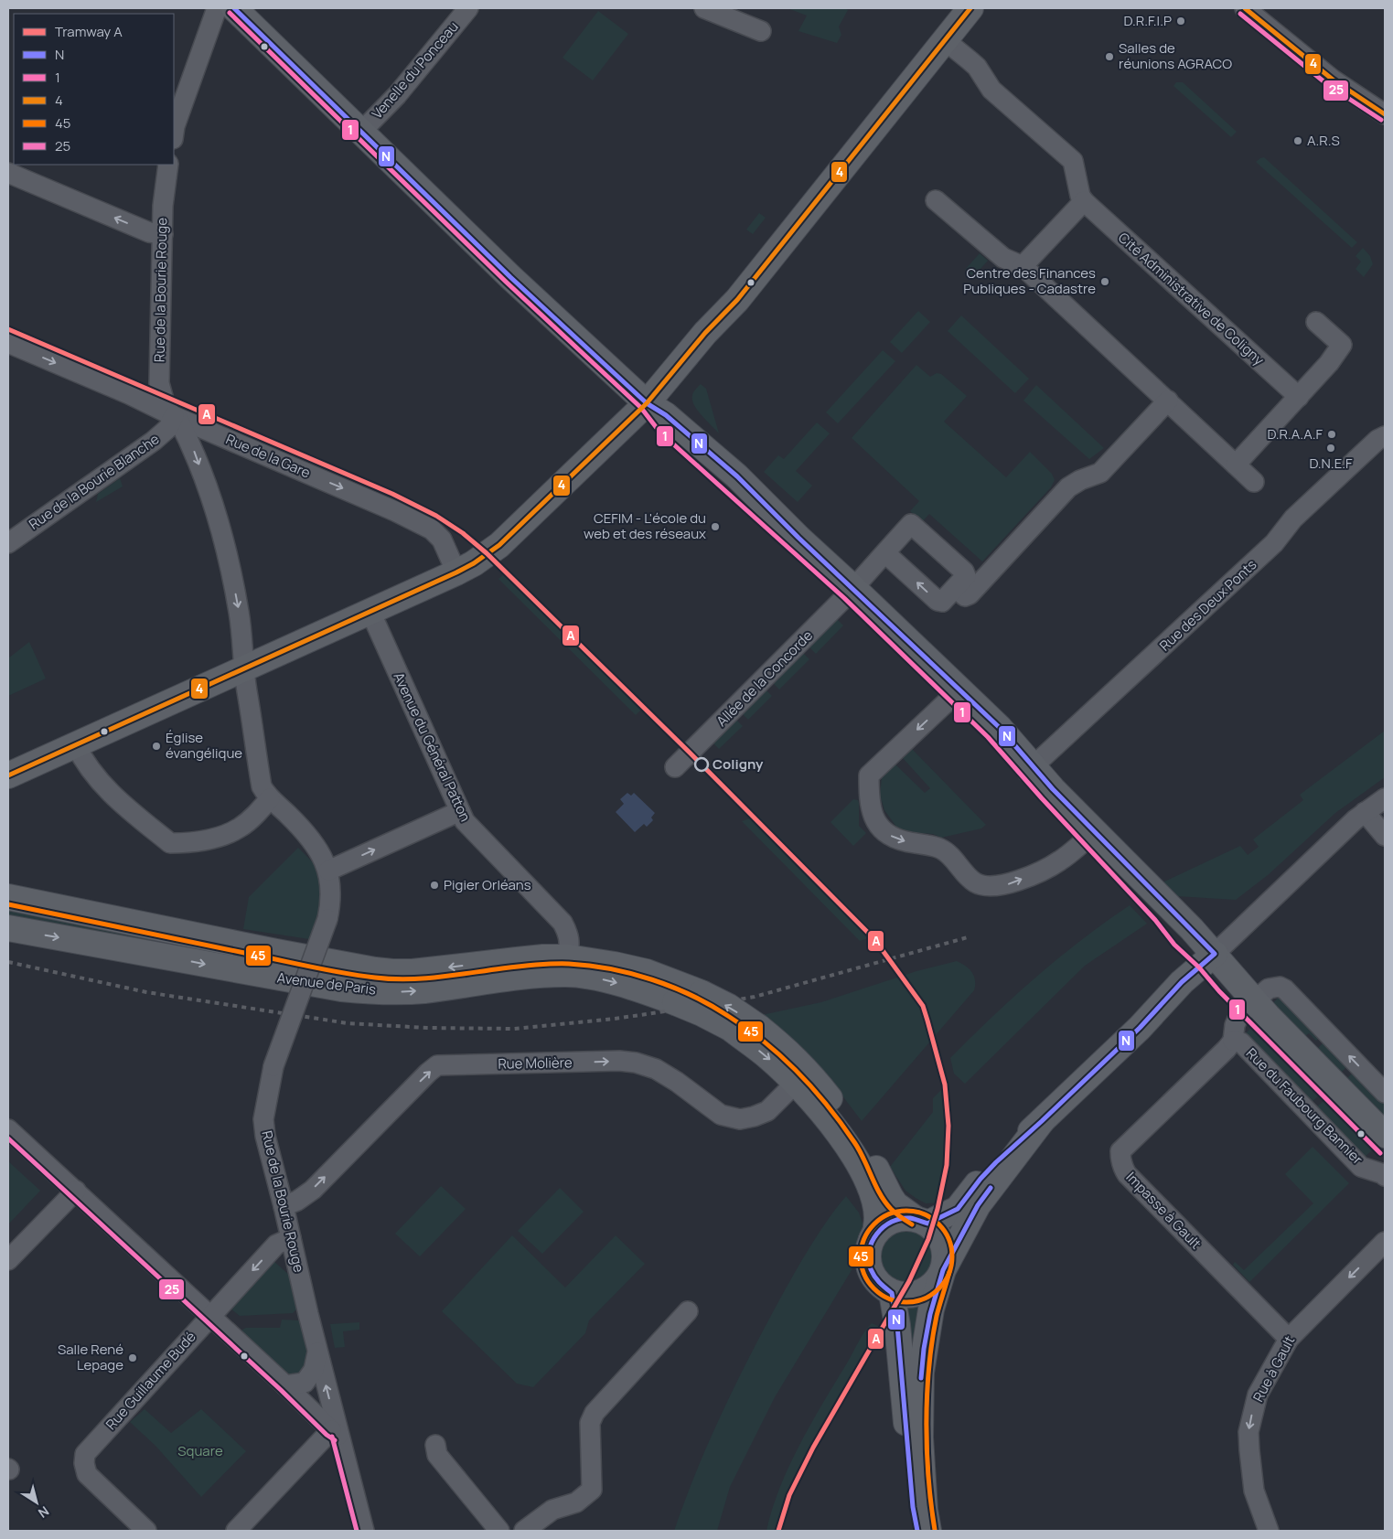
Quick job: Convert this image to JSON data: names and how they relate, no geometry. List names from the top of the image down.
{
  "streets": {
    "main road": ["Avenue de Paris", "Rue du Faubourg Bannier"],
    "street": [
      "Venelle du Ponceau",
      "Rue de la Bourie Rouge",
      "Cité Administrative de Coligny",
      "Rue de la Gare",
      "Rue de la Bourie Blanche",
      "Rue des Deux Ponts",
      "Allée de la Concorde",
      "Avenue du Général Patton",
      "Rue Molière",
      "Impasse à Gault",
      "Rue à Gault",
      "Rue Guillaume Budé"
    ]
  },
  "crossings": [
    ["Venelle du Ponceau", "Rue du Faubourg Bannier"],
    ["Rue de la Bourie Rouge", "Rue de la Gare"],
    ["Rue de la Bourie Rouge", "Rue de la Bourie Blanche"],
    ["Rue de la Bourie Rouge", "Rue Molière"],
    ["Rue de la Bourie Rouge", "Rue Guillaume Budé"],
    ["Rue de la Gare", "Rue de la Bourie Blanche"],
    ["Rue des Deux Ponts", "Rue du Faubourg Bannier"],
    ["Allée de la Concorde", "Rue du Faubourg Bannier"],
    ["Avenue du Général Patton", "Avenue de Paris"],
    ["Avenue de Paris", "Rue Molière"],
    ["Rue du Faubourg Bannier", "Impasse à Gault"],
    ["Impasse à Gault", "Rue à Gault"]
  ],
  "one_way": ["Rue de la Gare", "Rue Molière", "Rue à Gault"],
  "parks": ["Square"],
  "places": [
    "D.R.F.I.P",
    "Salles de réunions AGRACO",
    "A.R.S",
    "Centre des Finances Publiques - Cadastre",
    "D.R.A.A.F",
    "D.N.E.F",
    "CEFIM - L'école du web et des réseaux",
    "Église évangélique",
    "Coligny",
    "Pigier Orléans",
    "Salle René Lepage"
  ],
  "lines": [
    "transit line N",
    "transit line 4",
    "transit line 1",
    "transit line 25",
    "tram line A",
    "transit line 45"
  ],
  "legend": [
    "Tramway A",
    "N",
    "1",
    "4",
    "45",
    "25"
  ],
  "north": "bottom right"
}
